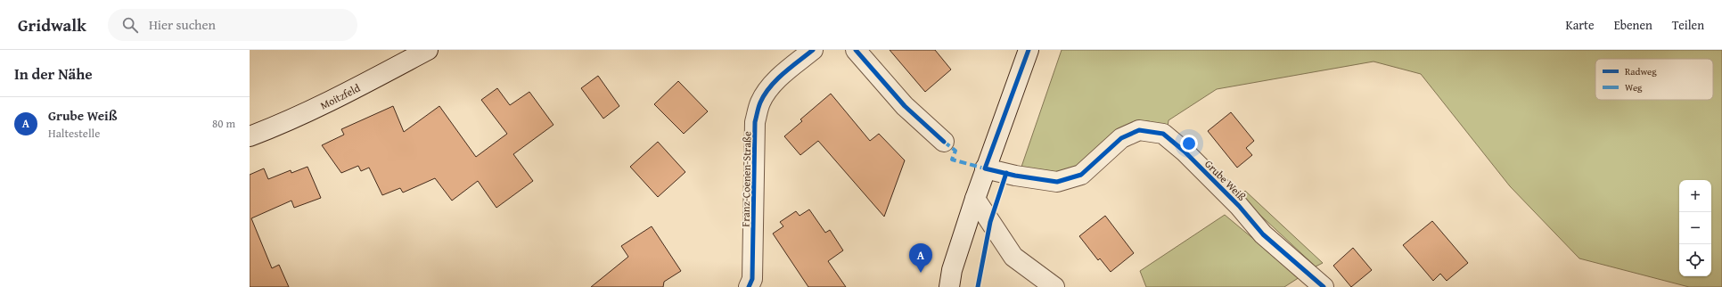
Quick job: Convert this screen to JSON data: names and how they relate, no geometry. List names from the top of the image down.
{
  "streets": {
    "street": ["Moitzfeld", "Franz-Coenen-Straße", "Grube Weiß"]
  },
  "legend": ["Radweg", "Weg"],
  "page": {
    "header": "Gridwalk",
    "search": "Hier suchen",
    "nav": ["Karte", "Ebenen", "Teilen"],
    "heading": "In der Nähe",
    "list": [
      {
        "mark": "A",
        "name": "Grube Weiß",
        "note": "Haltestelle",
        "value": "80 m"
      }
    ],
    "map_buttons": ["+", "−"],
    "pins": "A"
  }
}
